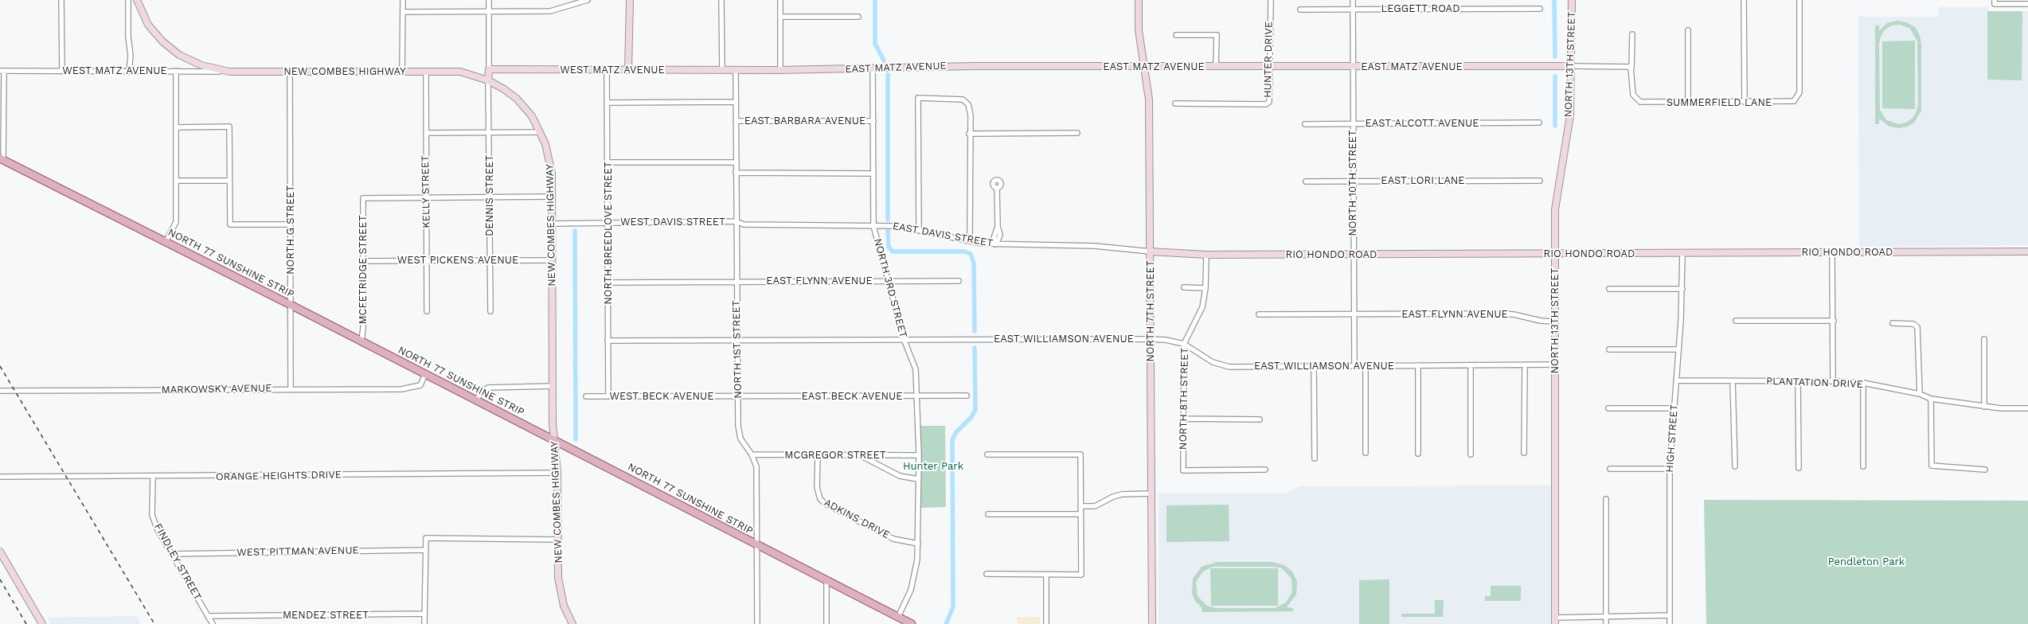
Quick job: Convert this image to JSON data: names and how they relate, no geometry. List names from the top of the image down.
{
  "streets": {
    "main road": ["NORTH 77 SUNSHINE STRIP"],
    "street": [
      "LEGGETT ROAD",
      "HUNTER DRIVE",
      "NORTH 13TH STREET",
      "EAST MATZ AVENUE",
      "WEST MATZ AVENUE",
      "NEW COMBES HIGHWAY",
      "SUMMERFIELD LANE",
      "EAST BARBARA AVENUE",
      "EAST ALCOTT AVENUE",
      "EAST LORI LANE",
      "NORTH 10TH STREET",
      "KELLY STREET",
      "DENNIS STREET",
      "WEST DAVIS STREET",
      "NORTH G STREET",
      "NORTH BREEDLOVE STREET",
      "EAST DAVIS STREET",
      "RIO HONDO ROAD",
      "WEST PICKENS AVENUE",
      "MCFETRIDGE STREET",
      "EAST FLYNN AVENUE",
      "NORTH 3RD STREET",
      "NORTH 7TH STREET",
      "EAST WILLIAMSON AVENUE",
      "NORTH 1ST STREET",
      "PLANTATION DRIVE",
      "MARKOWSKY AVENUE",
      "WEST BECK AVENUE",
      "EAST BECK AVENUE",
      "NORTH 8TH STREET",
      "HIGH STREET",
      "MCGREGOR STREET",
      "ORANGE HEIGHTS DRIVE",
      "ADKINS DRIVE",
      "WEST PITTMAN AVENUE",
      "FINDLEY STREET",
      "MENDEZ STREET"
    ]
  },
  "crossings": [
    ["LEGGETT ROAD", "NORTH 10TH STREET"],
    ["HUNTER DRIVE", "EAST MATZ AVENUE"],
    ["NORTH 13TH STREET", "EAST MATZ AVENUE"],
    ["NORTH 13TH STREET", "RIO HONDO ROAD"],
    ["NORTH 13TH STREET", "EAST FLYNN AVENUE"],
    ["NORTH 13TH STREET", "EAST WILLIAMSON AVENUE"],
    ["EAST MATZ AVENUE", "WEST MATZ AVENUE"],
    ["EAST MATZ AVENUE", "NORTH 10TH STREET"],
    ["EAST MATZ AVENUE", "NORTH 3RD STREET"],
    ["EAST MATZ AVENUE", "NORTH 7TH STREET"],
    ["EAST MATZ AVENUE", "NORTH 1ST STREET"],
    ["WEST MATZ AVENUE", "NEW COMBES HIGHWAY"],
    ["WEST MATZ AVENUE", "NORTH BREEDLOVE STREET"],
    ["WEST MATZ AVENUE", "NORTH 1ST STREET"],
    ["NEW COMBES HIGHWAY", "KELLY STREET"],
    ["NEW COMBES HIGHWAY", "DENNIS STREET"],
    ["NEW COMBES HIGHWAY", "WEST DAVIS STREET"],
    ["NEW COMBES HIGHWAY", "NORTH G STREET"],
    ["NEW COMBES HIGHWAY", "WEST PICKENS AVENUE"],
    ["NEW COMBES HIGHWAY", "NORTH 77 SUNSHINE STRIP"],
    ["NEW COMBES HIGHWAY", "ORANGE HEIGHTS DRIVE"],
    ["EAST BARBARA AVENUE", "NORTH 3RD STREET"],
    ["EAST BARBARA AVENUE", "NORTH 1ST STREET"],
    ["EAST ALCOTT AVENUE", "NORTH 10TH STREET"],
    ["EAST LORI LANE", "NORTH 10TH STREET"],
    ["NORTH 10TH STREET", "RIO HONDO ROAD"],
    ["NORTH 10TH STREET", "EAST FLYNN AVENUE"],
    ["NORTH 10TH STREET", "EAST WILLIAMSON AVENUE"],
    ["KELLY STREET", "WEST PICKENS AVENUE"],
    ["KELLY STREET", "MCFETRIDGE STREET"],
    ["DENNIS STREET", "WEST PICKENS AVENUE"],
    ["WEST DAVIS STREET", "NORTH BREEDLOVE STREET"],
    ["WEST DAVIS STREET", "EAST DAVIS STREET"],
    ["WEST DAVIS STREET", "NORTH 1ST STREET"],
    ["NORTH G STREET", "NORTH 77 SUNSHINE STRIP"],
    ["NORTH G STREET", "MARKOWSKY AVENUE"],
    ["NORTH BREEDLOVE STREET", "EAST FLYNN AVENUE"],
    ["NORTH BREEDLOVE STREET", "EAST WILLIAMSON AVENUE"],
    ["NORTH BREEDLOVE STREET", "WEST BECK AVENUE"],
    ["EAST DAVIS STREET", "RIO HONDO ROAD"],
    ["EAST DAVIS STREET", "NORTH 3RD STREET"],
    ["EAST DAVIS STREET", "NORTH 7TH STREET"],
    ["EAST DAVIS STREET", "NORTH 1ST STREET"],
    ["RIO HONDO ROAD", "NORTH 7TH STREET"],
    ["RIO HONDO ROAD", "NORTH 8TH STREET"],
    ["RIO HONDO ROAD", "HIGH STREET"],
    ["WEST PICKENS AVENUE", "MCFETRIDGE STREET"],
    ["NORTH 77 SUNSHINE STRIP", "MCFETRIDGE STREET"],
    ["NORTH 77 SUNSHINE STRIP", "NORTH 3RD STREET"],
    ["NORTH 77 SUNSHINE STRIP", "NORTH 1ST STREET"],
    ["NORTH 77 SUNSHINE STRIP", "MARKOWSKY AVENUE"],
    ["EAST FLYNN AVENUE", "NORTH 3RD STREET"],
    ["EAST FLYNN AVENUE", "NORTH 1ST STREET"],
    ["NORTH 3RD STREET", "EAST WILLIAMSON AVENUE"],
    ["NORTH 3RD STREET", "EAST BECK AVENUE"],
    ["NORTH 3RD STREET", "MCGREGOR STREET"],
    ["NORTH 3RD STREET", "ADKINS DRIVE"],
    ["NORTH 7TH STREET", "EAST WILLIAMSON AVENUE"],
    ["EAST WILLIAMSON AVENUE", "NORTH 1ST STREET"],
    ["EAST WILLIAMSON AVENUE", "NORTH 8TH STREET"],
    ["NORTH 1ST STREET", "WEST BECK AVENUE"],
    ["NORTH 1ST STREET", "EAST BECK AVENUE"],
    ["NORTH 1ST STREET", "MCGREGOR STREET"],
    ["PLANTATION DRIVE", "HIGH STREET"],
    ["WEST BECK AVENUE", "EAST BECK AVENUE"],
    ["MCGREGOR STREET", "ADKINS DRIVE"],
    ["ORANGE HEIGHTS DRIVE", "FINDLEY STREET"],
    ["WEST PITTMAN AVENUE", "FINDLEY STREET"],
    ["FINDLEY STREET", "MENDEZ STREET"]
  ],
  "parks": ["Hunter Park", "Pendleton Park"]
}
